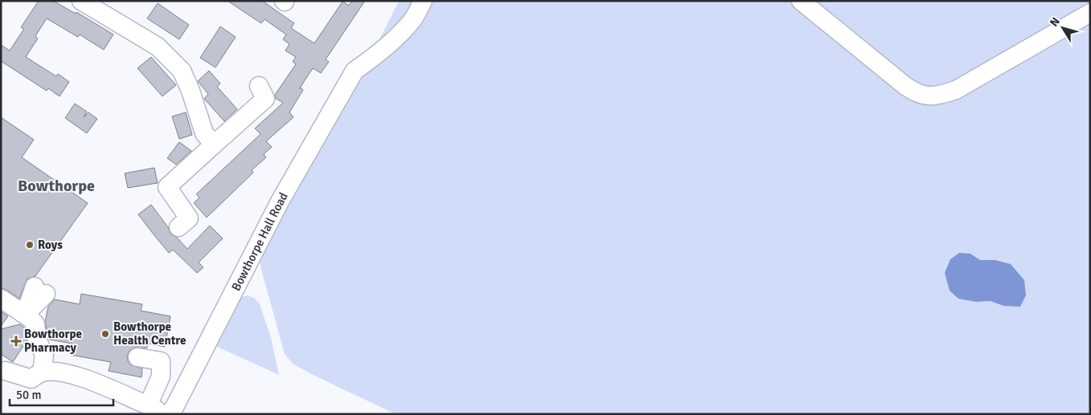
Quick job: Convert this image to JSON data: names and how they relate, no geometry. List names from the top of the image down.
{
  "streets": {
    "street": ["Bowthorpe Hall Road"]
  },
  "districts": ["Bowthorpe"],
  "places": {
    "other": ["Roys", "Bowthorpe Health Centre"],
    "health": ["Bowthorpe Pharmacy"]
  },
  "scale_bar": "50 m",
  "north": "top left"
}
